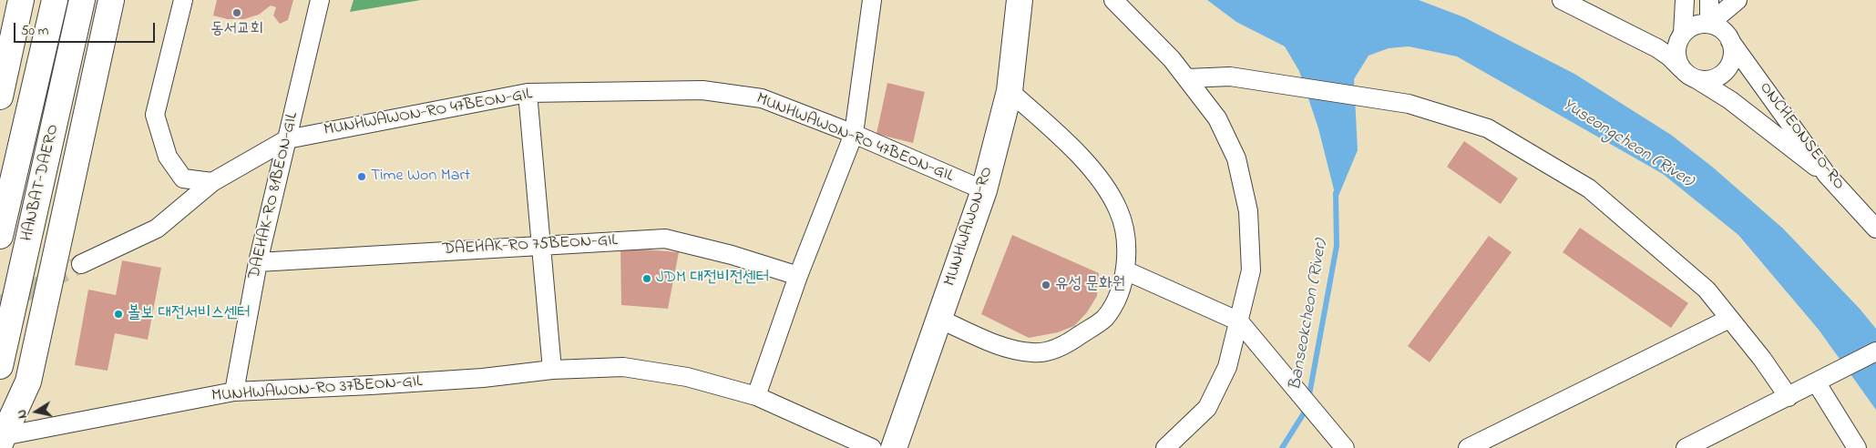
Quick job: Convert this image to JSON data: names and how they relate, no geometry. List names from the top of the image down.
{
  "streets": {
    "main road": ["HANBAT-DAERO", "MUNHWAWON-RO"],
    "street": [
      "MUNHWAWON-RO 47BEON-GIL",
      "ONCHEONSEO-RO",
      "DAEHAK-RO 81BEON-GIL",
      "DAEHAK-RO 75BEON-GIL",
      "MUNHWAWON-RO 37BEON-GIL"
    ]
  },
  "crossings": [
    ["MUNHWAWON-RO 47BEON-GIL", "DAEHAK-RO 81BEON-GIL"],
    ["MUNHWAWON-RO 47BEON-GIL", "MUNHWAWON-RO"],
    ["DAEHAK-RO 81BEON-GIL", "DAEHAK-RO 75BEON-GIL"],
    ["DAEHAK-RO 81BEON-GIL", "MUNHWAWON-RO 37BEON-GIL"]
  ],
  "water": ["Yuseongcheon (River)", "Banseokcheon (River)"],
  "places": [
    "동서교회",
    "Time Won Mart",
    "JDM 대전비전센터",
    "유성 문화원",
    "볼보 대전서비스센터"
  ],
  "scale_bar": "50 m",
  "north": "left"
}
